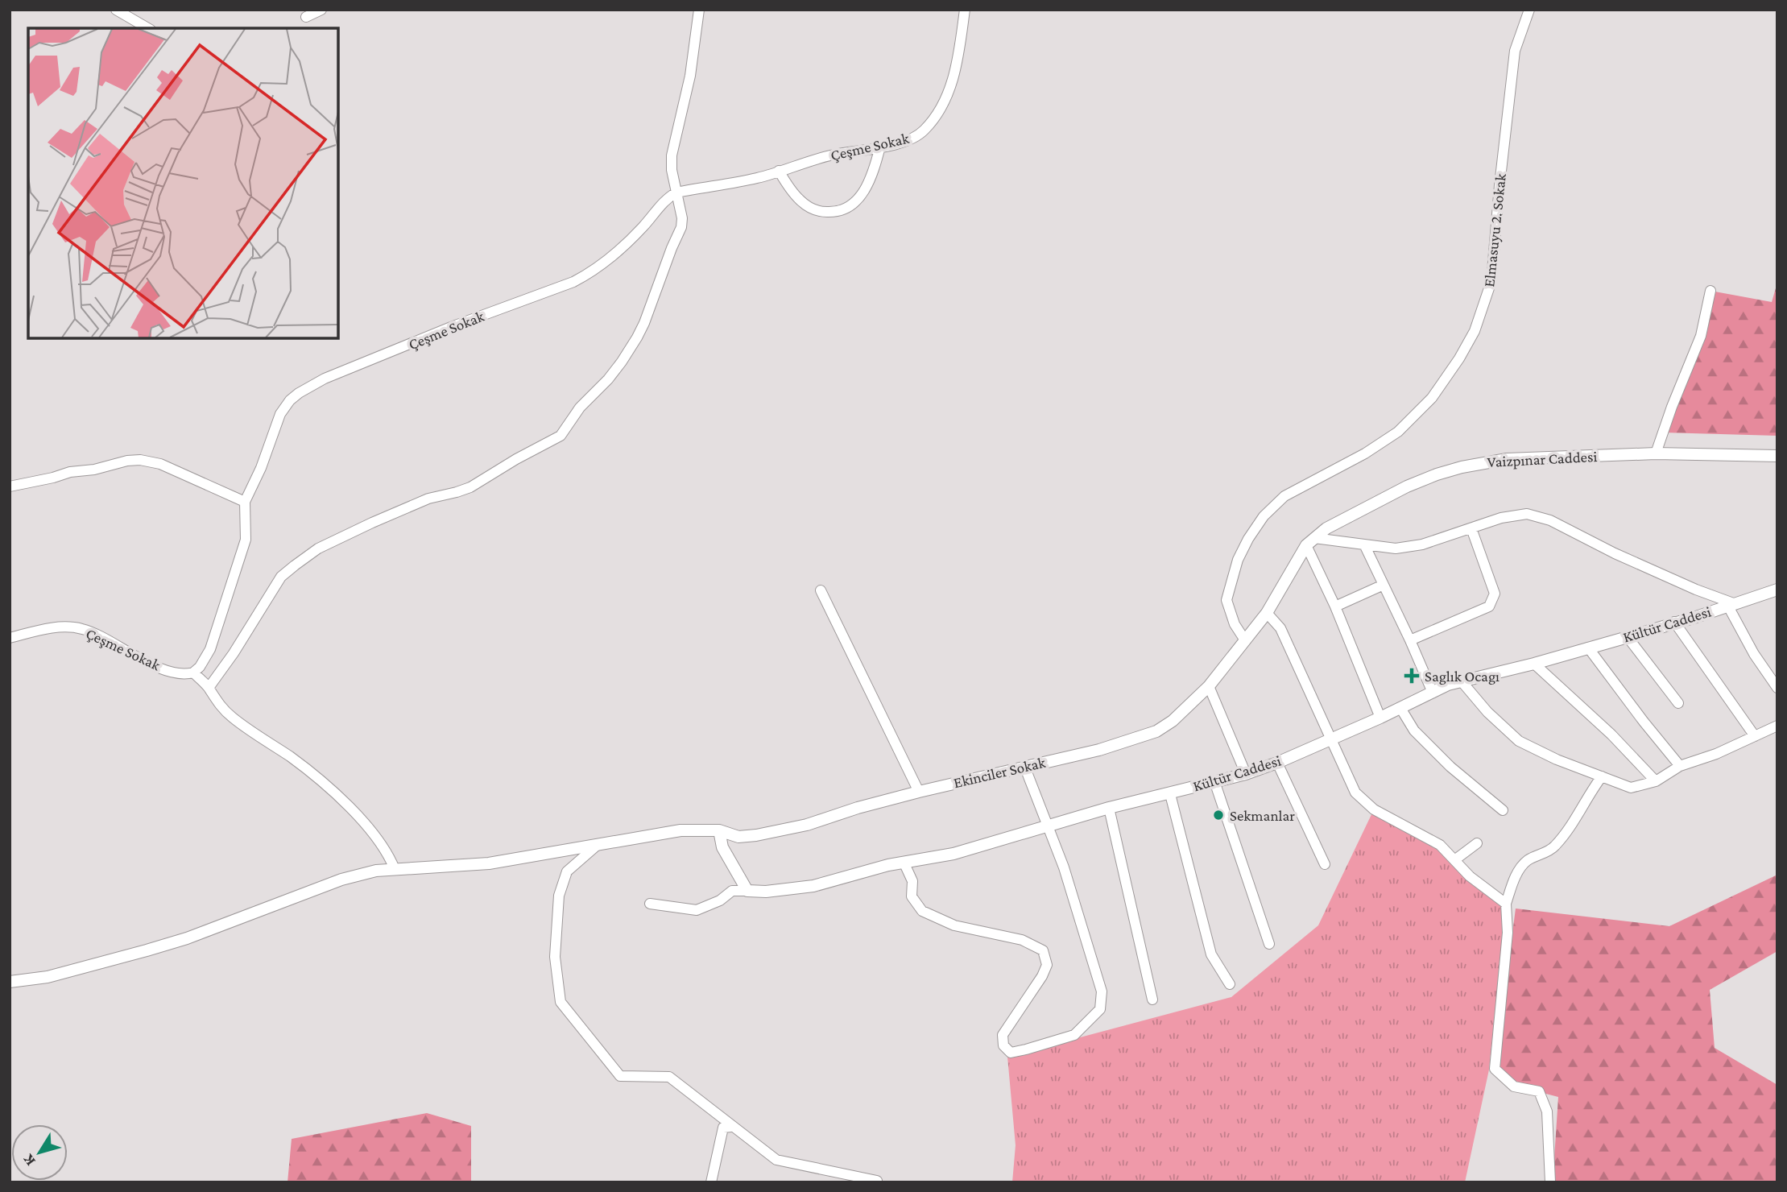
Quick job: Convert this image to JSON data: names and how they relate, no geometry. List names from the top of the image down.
{
  "streets": {
    "street": [
      "Çeşme Sokak",
      "Elmasuyu 2. Sokak",
      "Vaizpınar Caddesi",
      "Kültür Caddesi",
      "Ekinciler Sokak"
    ]
  },
  "crossings": [
    ["Elmasuyu 2. Sokak", "Vaizpınar Caddesi"],
    ["Elmasuyu 2. Sokak", "Ekinciler Sokak"],
    ["Vaizpınar Caddesi", "Ekinciler Sokak"]
  ],
  "places": {
    "health": ["Saglık Ocagı"],
    "other": ["Sekmanlar"]
  },
  "north": "bottom left"
}
